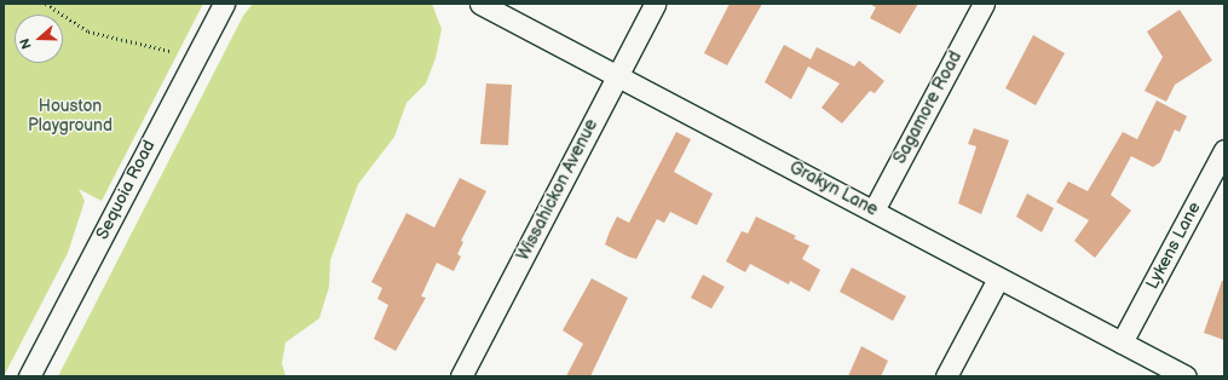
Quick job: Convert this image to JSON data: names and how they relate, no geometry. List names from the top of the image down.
{
  "streets": {
    "street": [
      "Sagamore Road",
      "Grakyn Lane",
      "Sequoia Road",
      "Wissahickon Avenue",
      "Lykens Lane"
    ]
  },
  "crossings": [
    ["Sagamore Road", "Grakyn Lane"],
    ["Grakyn Lane", "Wissahickon Avenue"],
    ["Grakyn Lane", "Lykens Lane"]
  ],
  "parks": ["Houston Playground"],
  "north": "left"
}
